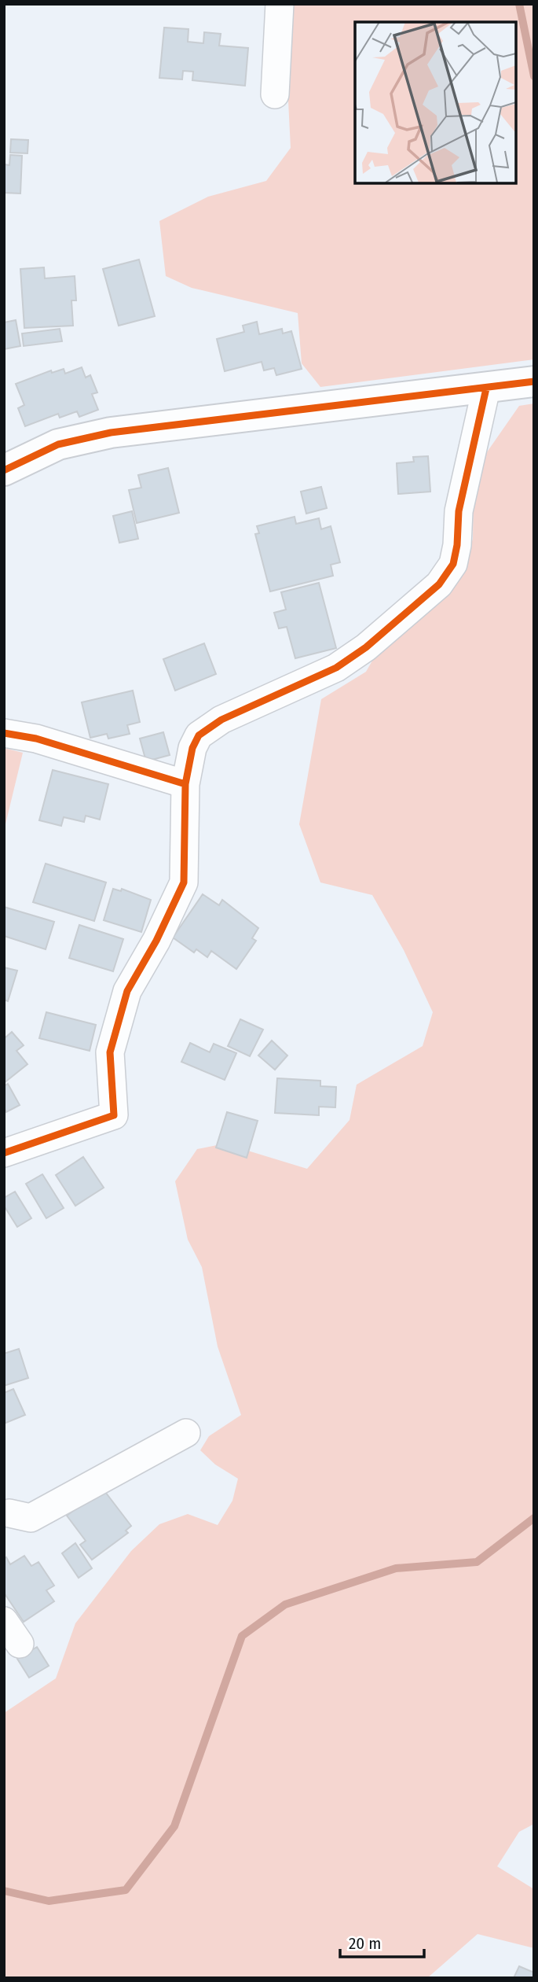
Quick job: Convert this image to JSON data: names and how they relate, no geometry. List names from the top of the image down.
{
  "scale_bar": "20 m"
}
